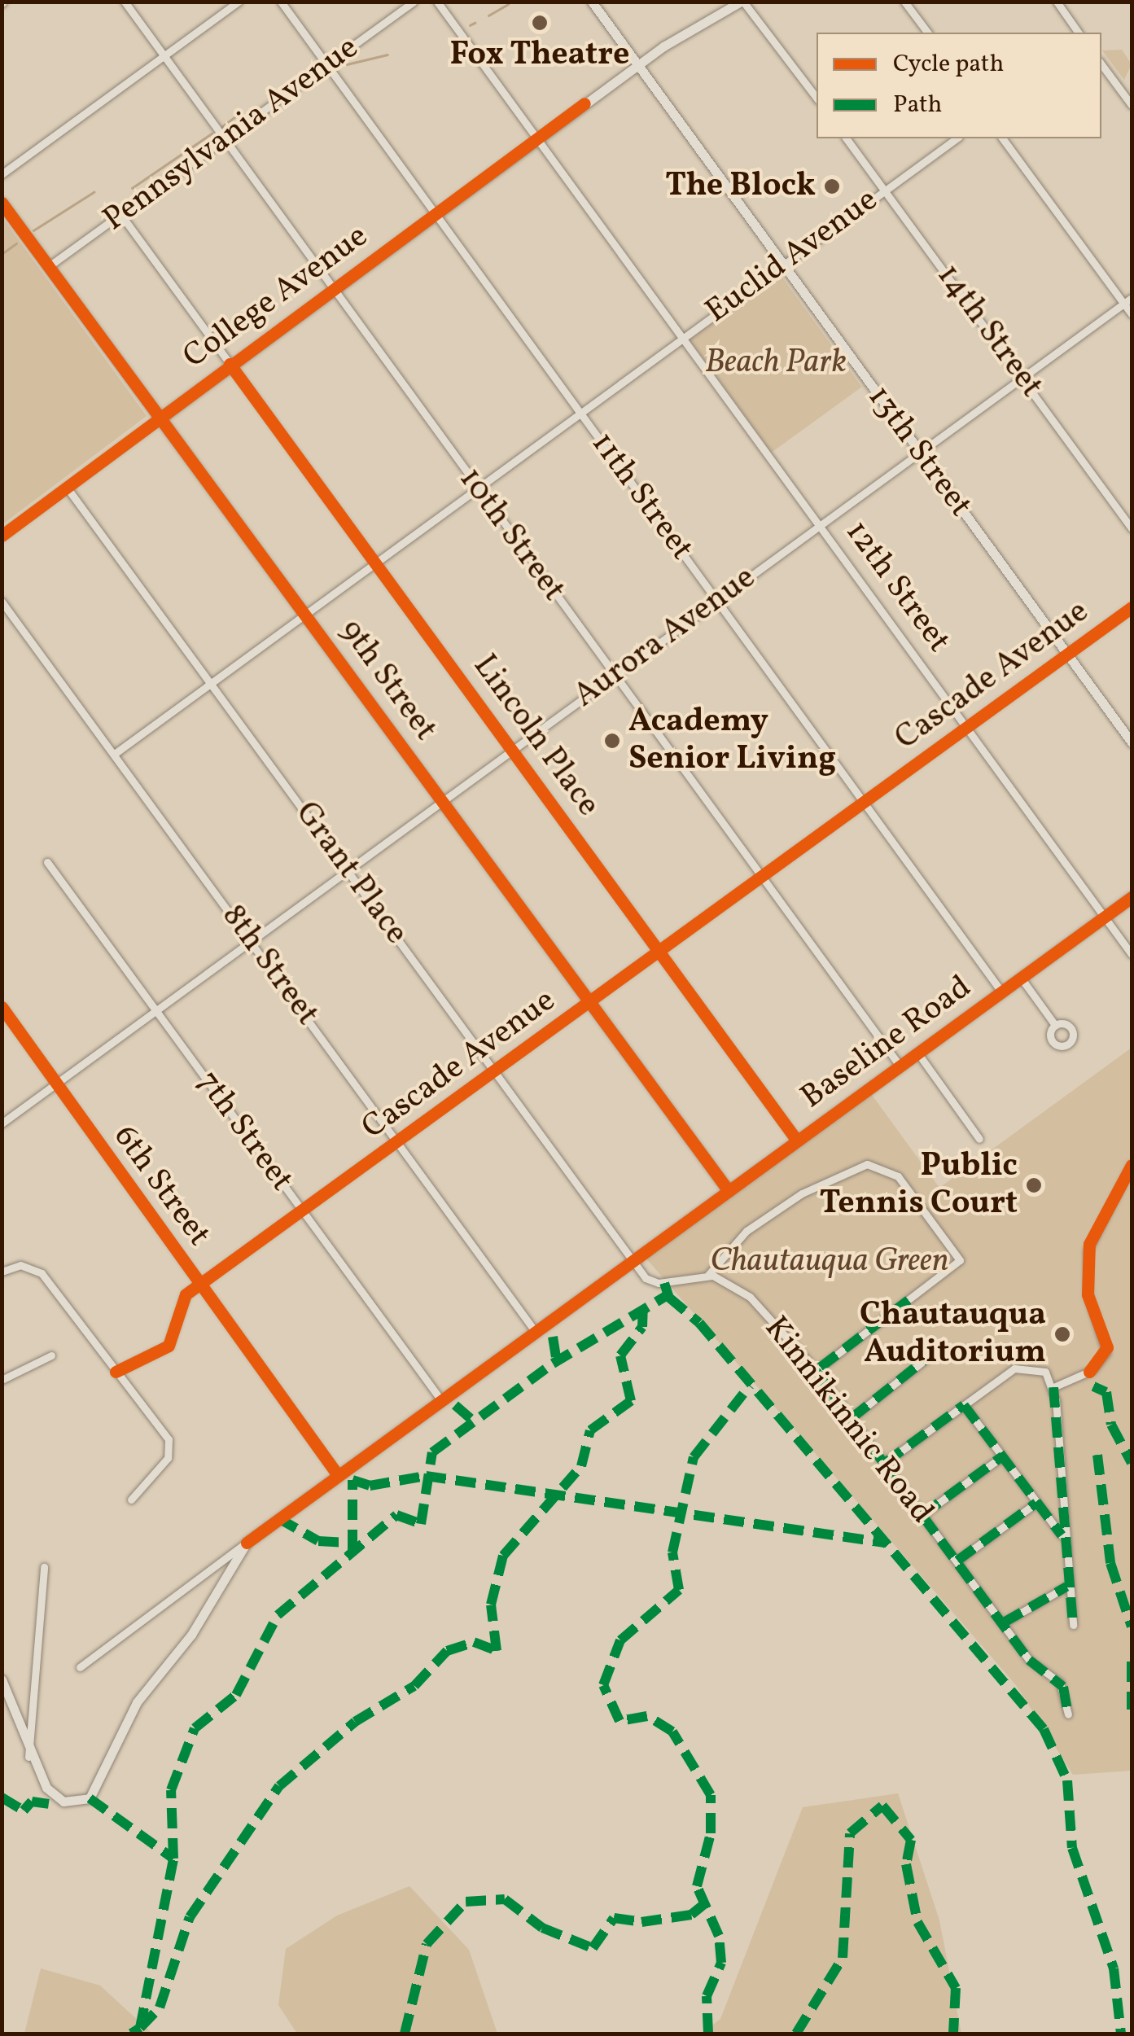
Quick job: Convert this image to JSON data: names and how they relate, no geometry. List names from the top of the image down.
{
  "streets": {
    "street": [
      "Pennsylvania Avenue",
      "Euclid Avenue",
      "College Avenue",
      "14th Street",
      "13th Street",
      "11th Street",
      "10th Street",
      "12th Street",
      "Aurora Avenue",
      "Cascade Avenue",
      "9th Street",
      "Lincoln Place",
      "Grant Place",
      "8th Street",
      "Baseline Road",
      "7th Street",
      "6th Street",
      "Kinnikinnic Road"
    ]
  },
  "crossings": [
    ["Pennsylvania Avenue", "11th Street"],
    ["Pennsylvania Avenue", "10th Street"],
    ["Pennsylvania Avenue", "9th Street"],
    ["Pennsylvania Avenue", "Lincoln Place"],
    ["Euclid Avenue", "14th Street"],
    ["Euclid Avenue", "13th Street"],
    ["Euclid Avenue", "11th Street"],
    ["Euclid Avenue", "10th Street"],
    ["Euclid Avenue", "12th Street"],
    ["Euclid Avenue", "9th Street"],
    ["Euclid Avenue", "Lincoln Place"],
    ["Euclid Avenue", "Grant Place"],
    ["Euclid Avenue", "8th Street"],
    ["College Avenue", "13th Street"],
    ["College Avenue", "11th Street"],
    ["College Avenue", "10th Street"],
    ["College Avenue", "12th Street"],
    ["College Avenue", "9th Street"],
    ["College Avenue", "Lincoln Place"],
    ["College Avenue", "Grant Place"],
    ["14th Street", "Aurora Avenue"],
    ["13th Street", "Aurora Avenue"],
    ["13th Street", "Cascade Avenue"],
    ["11th Street", "Aurora Avenue"],
    ["11th Street", "Cascade Avenue"],
    ["11th Street", "Baseline Road"],
    ["10th Street", "Aurora Avenue"],
    ["10th Street", "Cascade Avenue"],
    ["10th Street", "Baseline Road"],
    ["12th Street", "Aurora Avenue"],
    ["12th Street", "Cascade Avenue"],
    ["12th Street", "Baseline Road"],
    ["Aurora Avenue", "9th Street"],
    ["Aurora Avenue", "Lincoln Place"],
    ["Aurora Avenue", "Grant Place"],
    ["Aurora Avenue", "8th Street"],
    ["Aurora Avenue", "7th Street"],
    ["Aurora Avenue", "6th Street"],
    ["Cascade Avenue", "9th Street"],
    ["Cascade Avenue", "Lincoln Place"],
    ["Cascade Avenue", "Grant Place"],
    ["Cascade Avenue", "8th Street"],
    ["Cascade Avenue", "7th Street"],
    ["Cascade Avenue", "6th Street"],
    ["9th Street", "Baseline Road"],
    ["Lincoln Place", "Baseline Road"],
    ["Grant Place", "Baseline Road"],
    ["8th Street", "Baseline Road"],
    ["Baseline Road", "7th Street"],
    ["Baseline Road", "6th Street"]
  ],
  "parks": ["Beach Park", "Chautauqua Green"],
  "places": [
    "Fox Theatre",
    "The Block",
    "Academy Senior Living",
    "Public Tennis Court",
    "Chautauqua Auditorium"
  ],
  "legend": ["Cycle path", "Path"]
}
